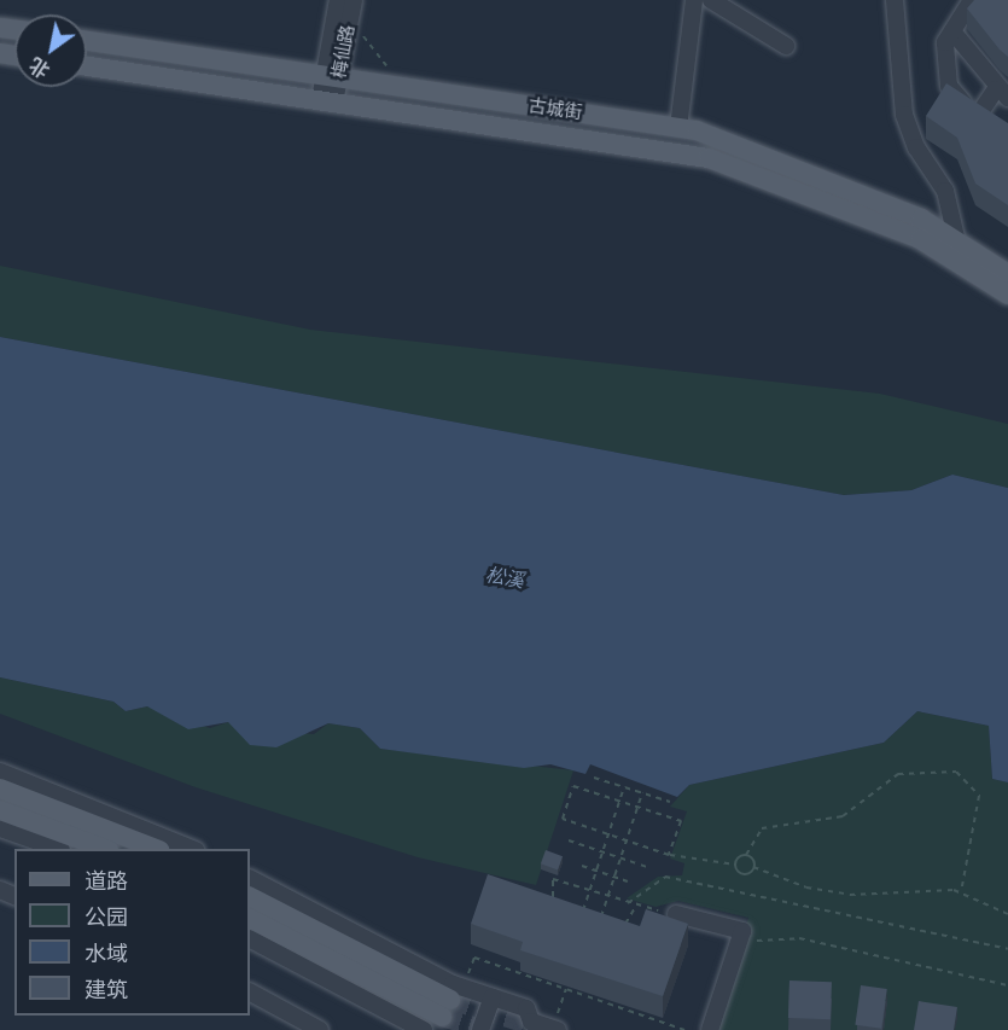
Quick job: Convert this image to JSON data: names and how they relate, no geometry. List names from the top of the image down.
{
  "streets": {
    "main road": ["古城街"],
    "street": ["梅仙路"]
  },
  "crossings": [
    ["梅仙路", "古城街"]
  ],
  "water": ["松溪"],
  "legend": [
    "道路",
    "公园",
    "水域",
    "建筑"
  ],
  "north": "bottom left"
}
